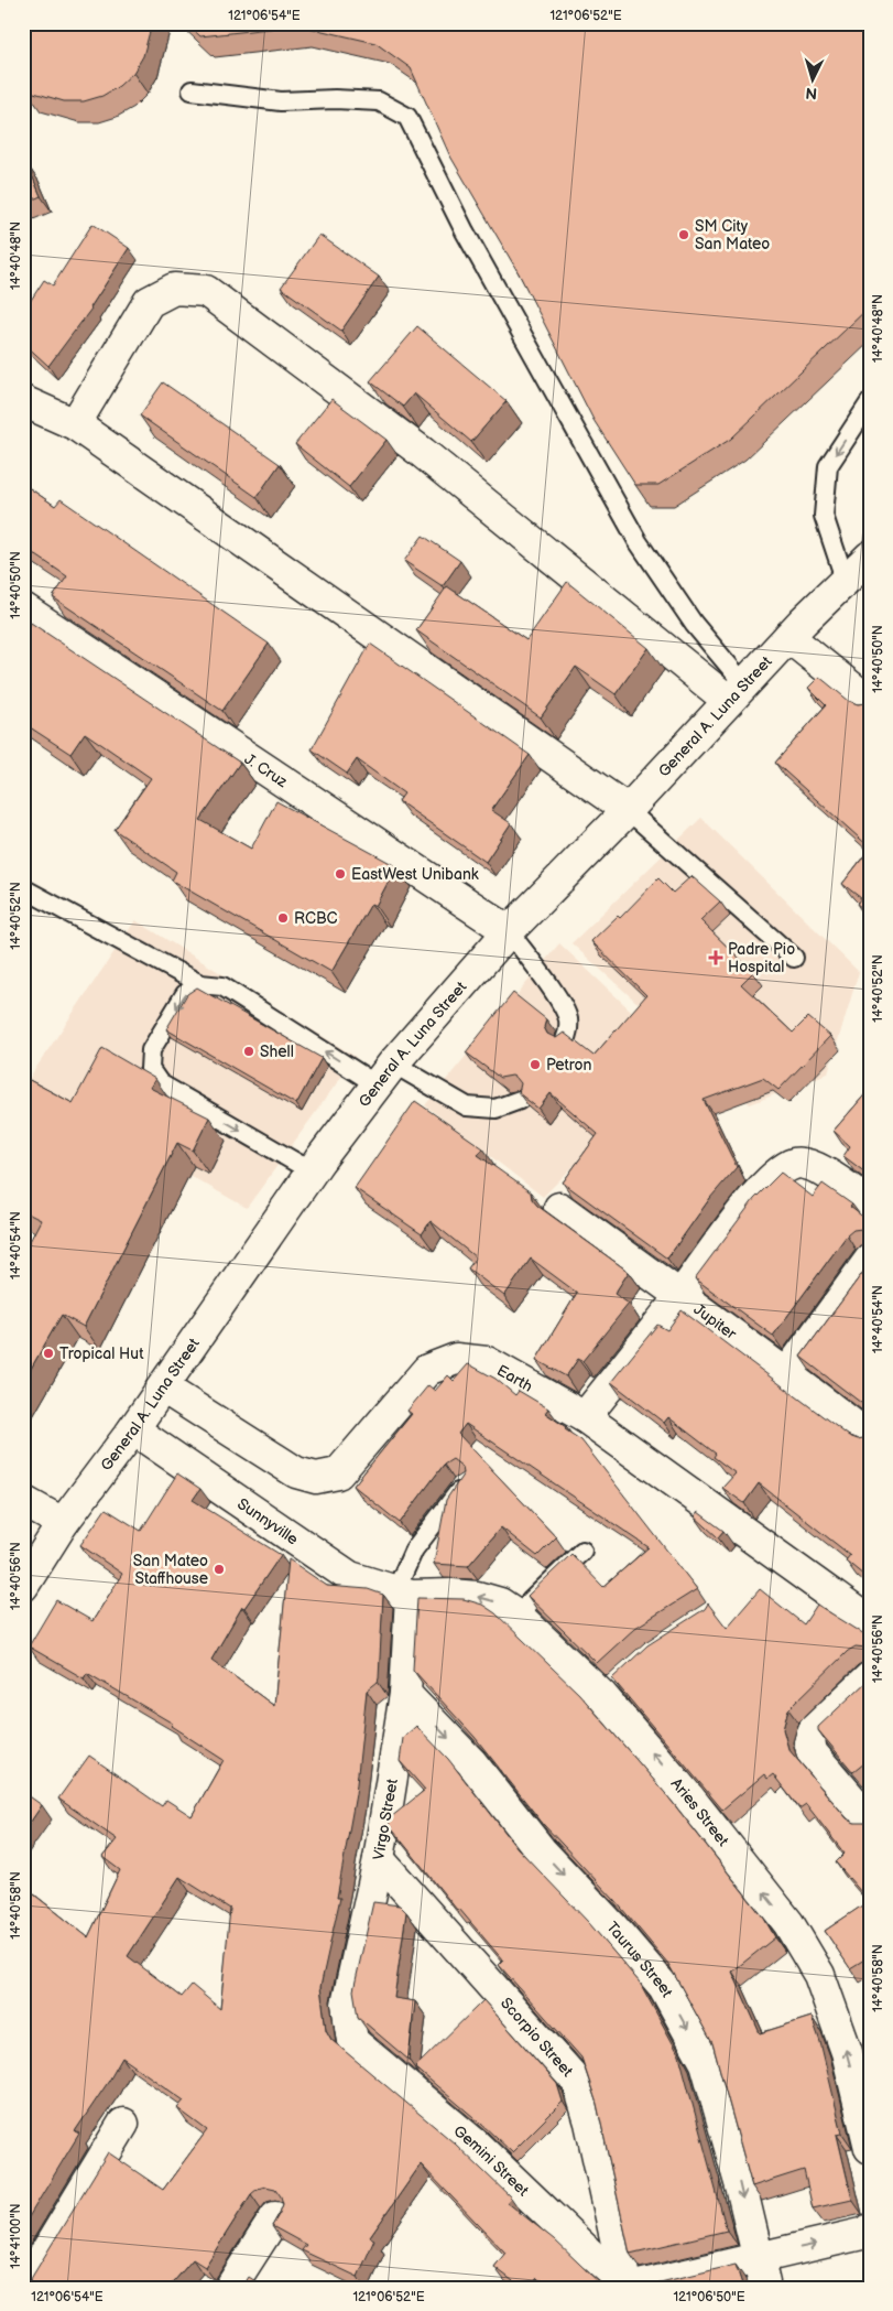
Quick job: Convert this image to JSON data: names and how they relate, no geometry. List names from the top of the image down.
{
  "streets": {
    "street": [
      "General A. Luna Street",
      "J. Cruz",
      "Jupiter",
      "Earth",
      "Sunnyville",
      "Aries Street",
      "Virgo Street",
      "Taurus Street",
      "Scorpio Street",
      "Gemini Street"
    ]
  },
  "crossings": [
    ["General A. Luna Street", "J. Cruz"],
    ["General A. Luna Street", "Earth"],
    ["General A. Luna Street", "Sunnyville"],
    ["Sunnyville", "Aries Street"],
    ["Sunnyville", "Virgo Street"],
    ["Aries Street", "Virgo Street"],
    ["Virgo Street", "Taurus Street"],
    ["Virgo Street", "Scorpio Street"],
    ["Virgo Street", "Gemini Street"],
    ["Scorpio Street", "Gemini Street"]
  ],
  "one_way": ["Aries Street", "Taurus Street"],
  "places": {
    "other": [
      "SM City San Mateo",
      "EastWest Unibank",
      "RCBC",
      "Shell",
      "Petron",
      "Tropical Hut",
      "San Mateo Staffhouse"
    ],
    "health": ["Padre Pio Hospital"]
  },
  "north": "bottom",
  "coordinates": [
    "121°06'54\"E",
    "121°06'52\"E",
    "14°40'48\"N",
    "14°40'50\"N",
    "14°40'52\"N",
    "14°40'54\"N",
    "14°40'56\"N",
    "14°40'58\"N",
    "14°41'00\"N",
    "121°06'50\"E"
  ]
}
